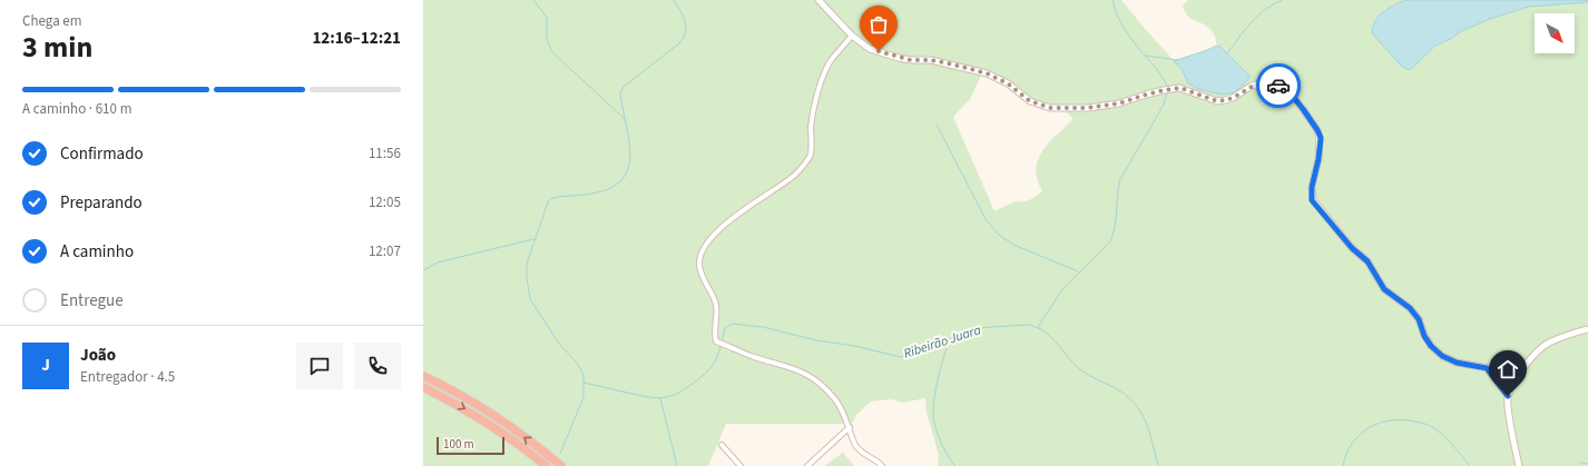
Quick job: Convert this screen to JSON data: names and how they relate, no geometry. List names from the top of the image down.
{
  "water": ["Ribeirão Juara"],
  "scale_bar": "100 m",
  "north": "bottom right",
  "page": {
    "heading": ["3 min", "Chega em", "12:16–12:21"],
    "panel": ["João", "Entregador · 4.5"],
    "bar": "A caminho · 610 m",
    "list": [
      ["Confirmado", "11:56"],
      ["Preparando", "12:05"],
      ["A caminho", "12:07"],
      "Entregue"
    ],
    "round": "J",
    "scale": "100 m"
  }
}
